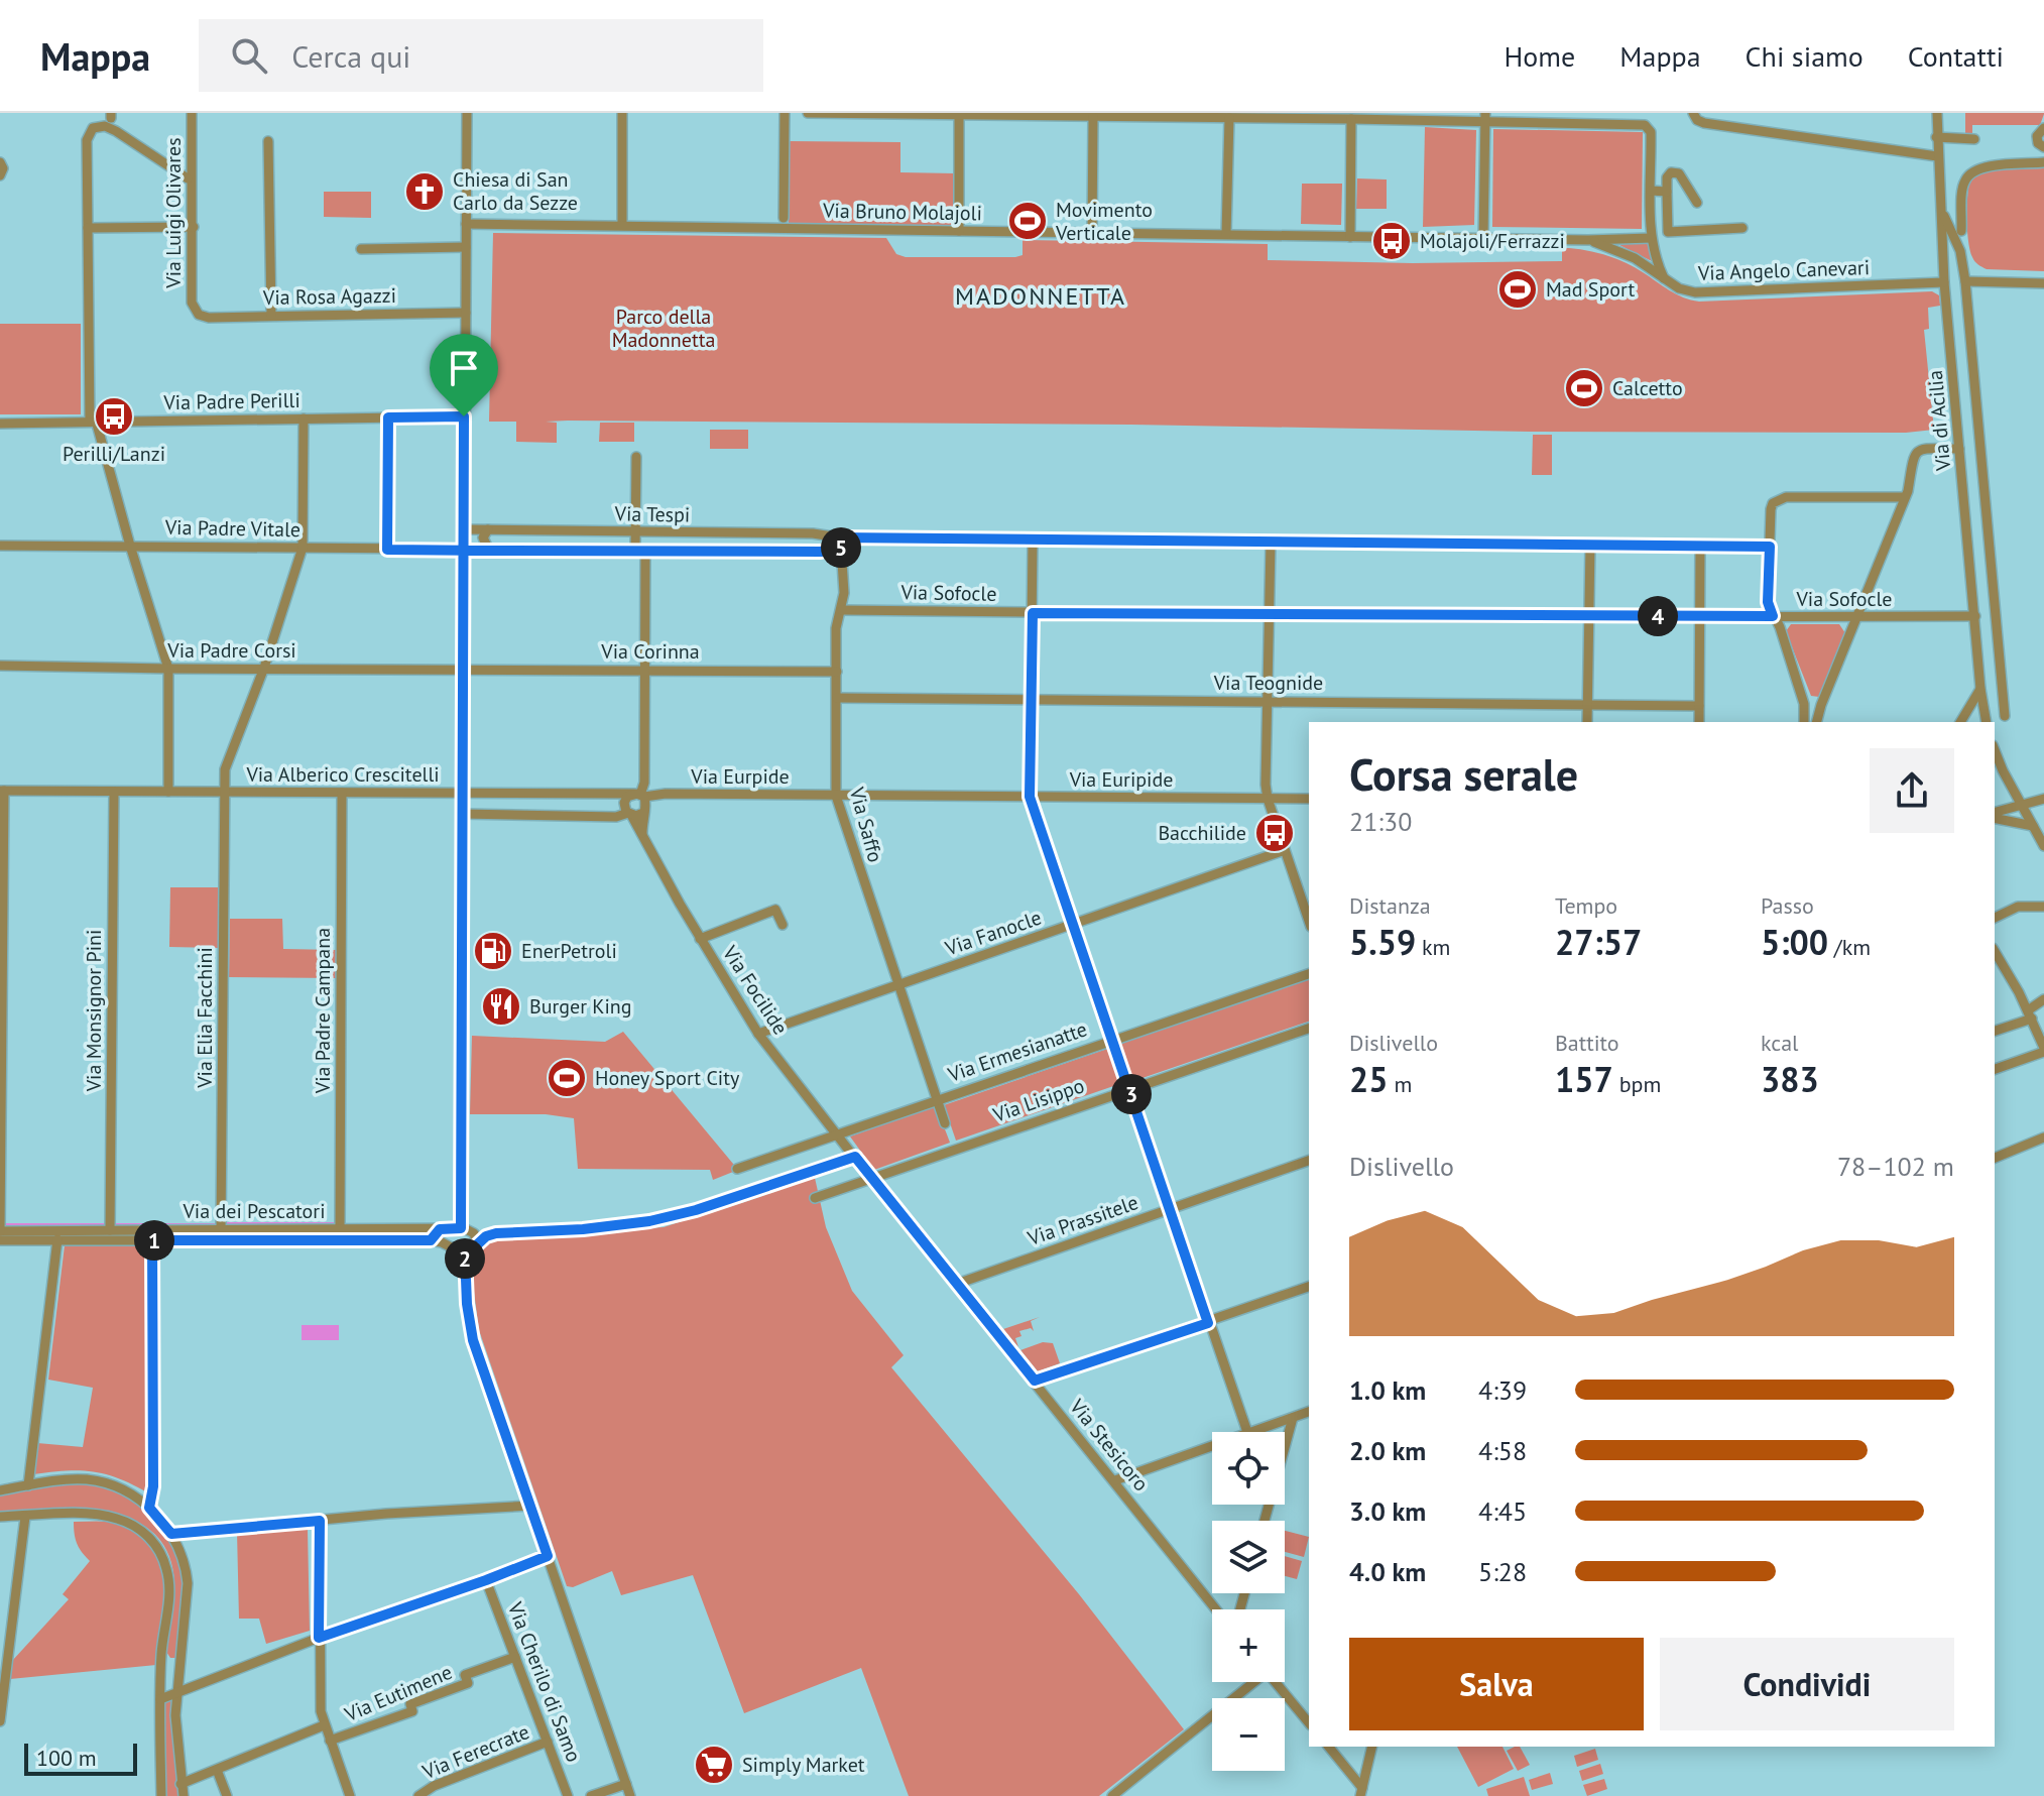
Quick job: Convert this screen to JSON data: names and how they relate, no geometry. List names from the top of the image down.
{
  "streets": {
    "street": [
      "Via Bruno Molajoli",
      "Via Luigi Olivares",
      "Via Angelo Canevari",
      "Via Rosa Agazzi",
      "Via Padre Perilli",
      "Via di Acilia",
      "Via Tespi",
      "Via Padre Vitale",
      "Via Sofocle",
      "Via Padre Corsi",
      "Via Corinna",
      "Via Teognide",
      "Via Alberico Crescitelli",
      "Via Eurpide",
      "Via Euripide",
      "Via Saffo",
      "Via Fanocle",
      "Via Focilide",
      "Via Monsignor Pini",
      "Via Padre Campana",
      "Via Elia Facchini",
      "Via Ermesianatte",
      "Via Lisippo",
      "Via dei Pescatori",
      "Via Prassitele",
      "Via Stesicoro",
      "Via Cherilo di Samo",
      "Via Eutimene",
      "Via Ferecrate"
    ]
  },
  "crossings": [
    ["Via Bruno Molajoli", "Via Angelo Canevari"],
    ["Via Luigi Olivares", "Via Rosa Agazzi"],
    ["Via Angelo Canevari", "Via di Acilia"],
    ["Via di Acilia", "Via Sofocle"],
    ["Via Tespi", "Via Padre Vitale"],
    ["Via Tespi", "Via Saffo"],
    ["Via Sofocle", "Via Saffo"],
    ["Via Padre Corsi", "Via Corinna"],
    ["Via Padre Corsi", "Via Elia Facchini"],
    ["Via Corinna", "Via Saffo"],
    ["Via Teognide", "Via Saffo"],
    ["Via Alberico Crescitelli", "Via Padre Campana"],
    ["Via Alberico Crescitelli", "Via Elia Facchini"],
    ["Via Eurpide", "Via Euripide"],
    ["Via Eurpide", "Via Saffo"],
    ["Via Eurpide", "Via Focilide"],
    ["Via Euripide", "Via Saffo"],
    ["Via Saffo", "Via Fanocle"],
    ["Via Saffo", "Via Ermesianatte"],
    ["Via Fanocle", "Via Focilide"],
    ["Via Focilide", "Via Ermesianatte"],
    ["Via Focilide", "Via Stesicoro"],
    ["Via Monsignor Pini", "Via dei Pescatori"],
    ["Via Padre Campana", "Via dei Pescatori"],
    ["Via Elia Facchini", "Via dei Pescatori"],
    ["Via Lisippo", "Via Stesicoro"],
    ["Via Prassitele", "Via Stesicoro"],
    ["Via Cherilo di Samo", "Via Eutimene"],
    ["Via Cherilo di Samo", "Via Ferecrate"]
  ],
  "districts": ["MADONNETTA"],
  "parks": ["Parco della Madonnetta"],
  "places": {
    "church": ["Chiesa di San Carlo da Sezze"],
    "sports": [
      "Movimento Verticale",
      "Mad Sport",
      "Calcetto",
      "Honey Sport City"
    ],
    "bus stop": ["Molajoli/Ferrazzi", "Perilli/Lanzi", "Bacchilide"],
    "fuel station": ["EnerPetroli"],
    "restaurant": ["Burger King"],
    "supermarket": ["Simply Market"]
  },
  "scale_bar": "100 m",
  "page": {
    "header": "Mappa",
    "search": "Cerca qui",
    "nav": [
      "Home",
      "Mappa",
      "Chi siamo",
      "Contatti"
    ],
    "pins": [
      "5",
      "4",
      "3",
      "1",
      "2"
    ],
    "heading": ["Corsa serale", "21:30"],
    "stats": [
      ["Distanza", "5.59 km"],
      ["Tempo", "27:57"],
      ["Passo", "5:00 /km"],
      ["Dislivello", "25 m"],
      ["Battito", "157 bpm"],
      ["kcal", "383"]
    ],
    "chart": ["Dislivello", "78–102 m"],
    "list": [
      {
        "name": "1.0 km",
        "note": "4:39"
      },
      {
        "name": "2.0 km",
        "note": "4:58"
      },
      {
        "name": "3.0 km",
        "note": "4:45"
      },
      {
        "name": "4.0 km",
        "note": "5:28"
      }
    ],
    "map_buttons": ["+", "−"],
    "buttons": ["Salva", "Condividi"],
    "scale": "100 m"
  }
}
